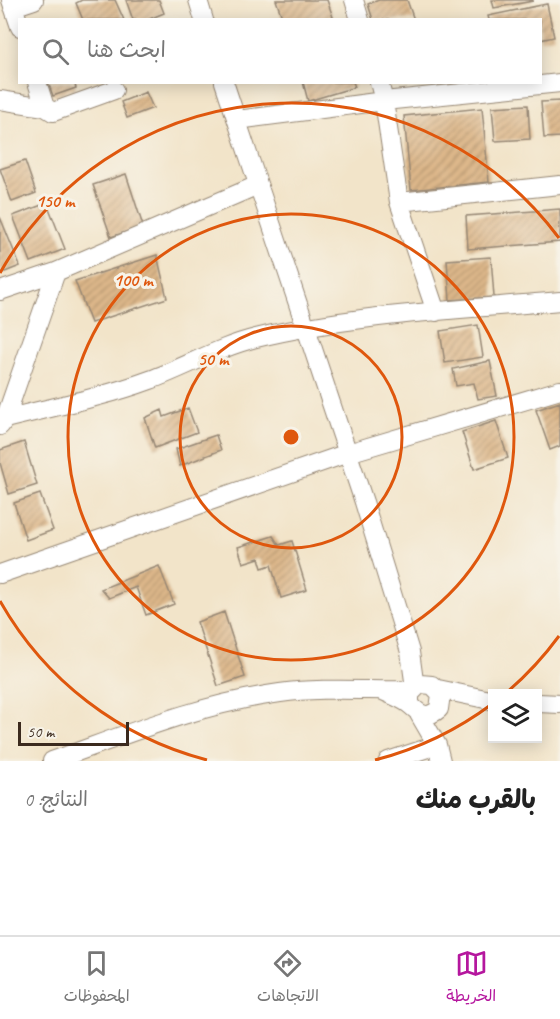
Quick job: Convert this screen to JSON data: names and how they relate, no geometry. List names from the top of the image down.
{
  "scale_bar": "50 m",
  "page": {
    "search": "ابحث هنا",
    "scale": "50 m",
    "heading": ["بالقرب منك", "النتائج: 0"],
    "nav": ["الخريطة", "الاتجاهات", "المحفوظات"]
  },
  "rings": ["150 m", "100 m", "50 m"]
}
